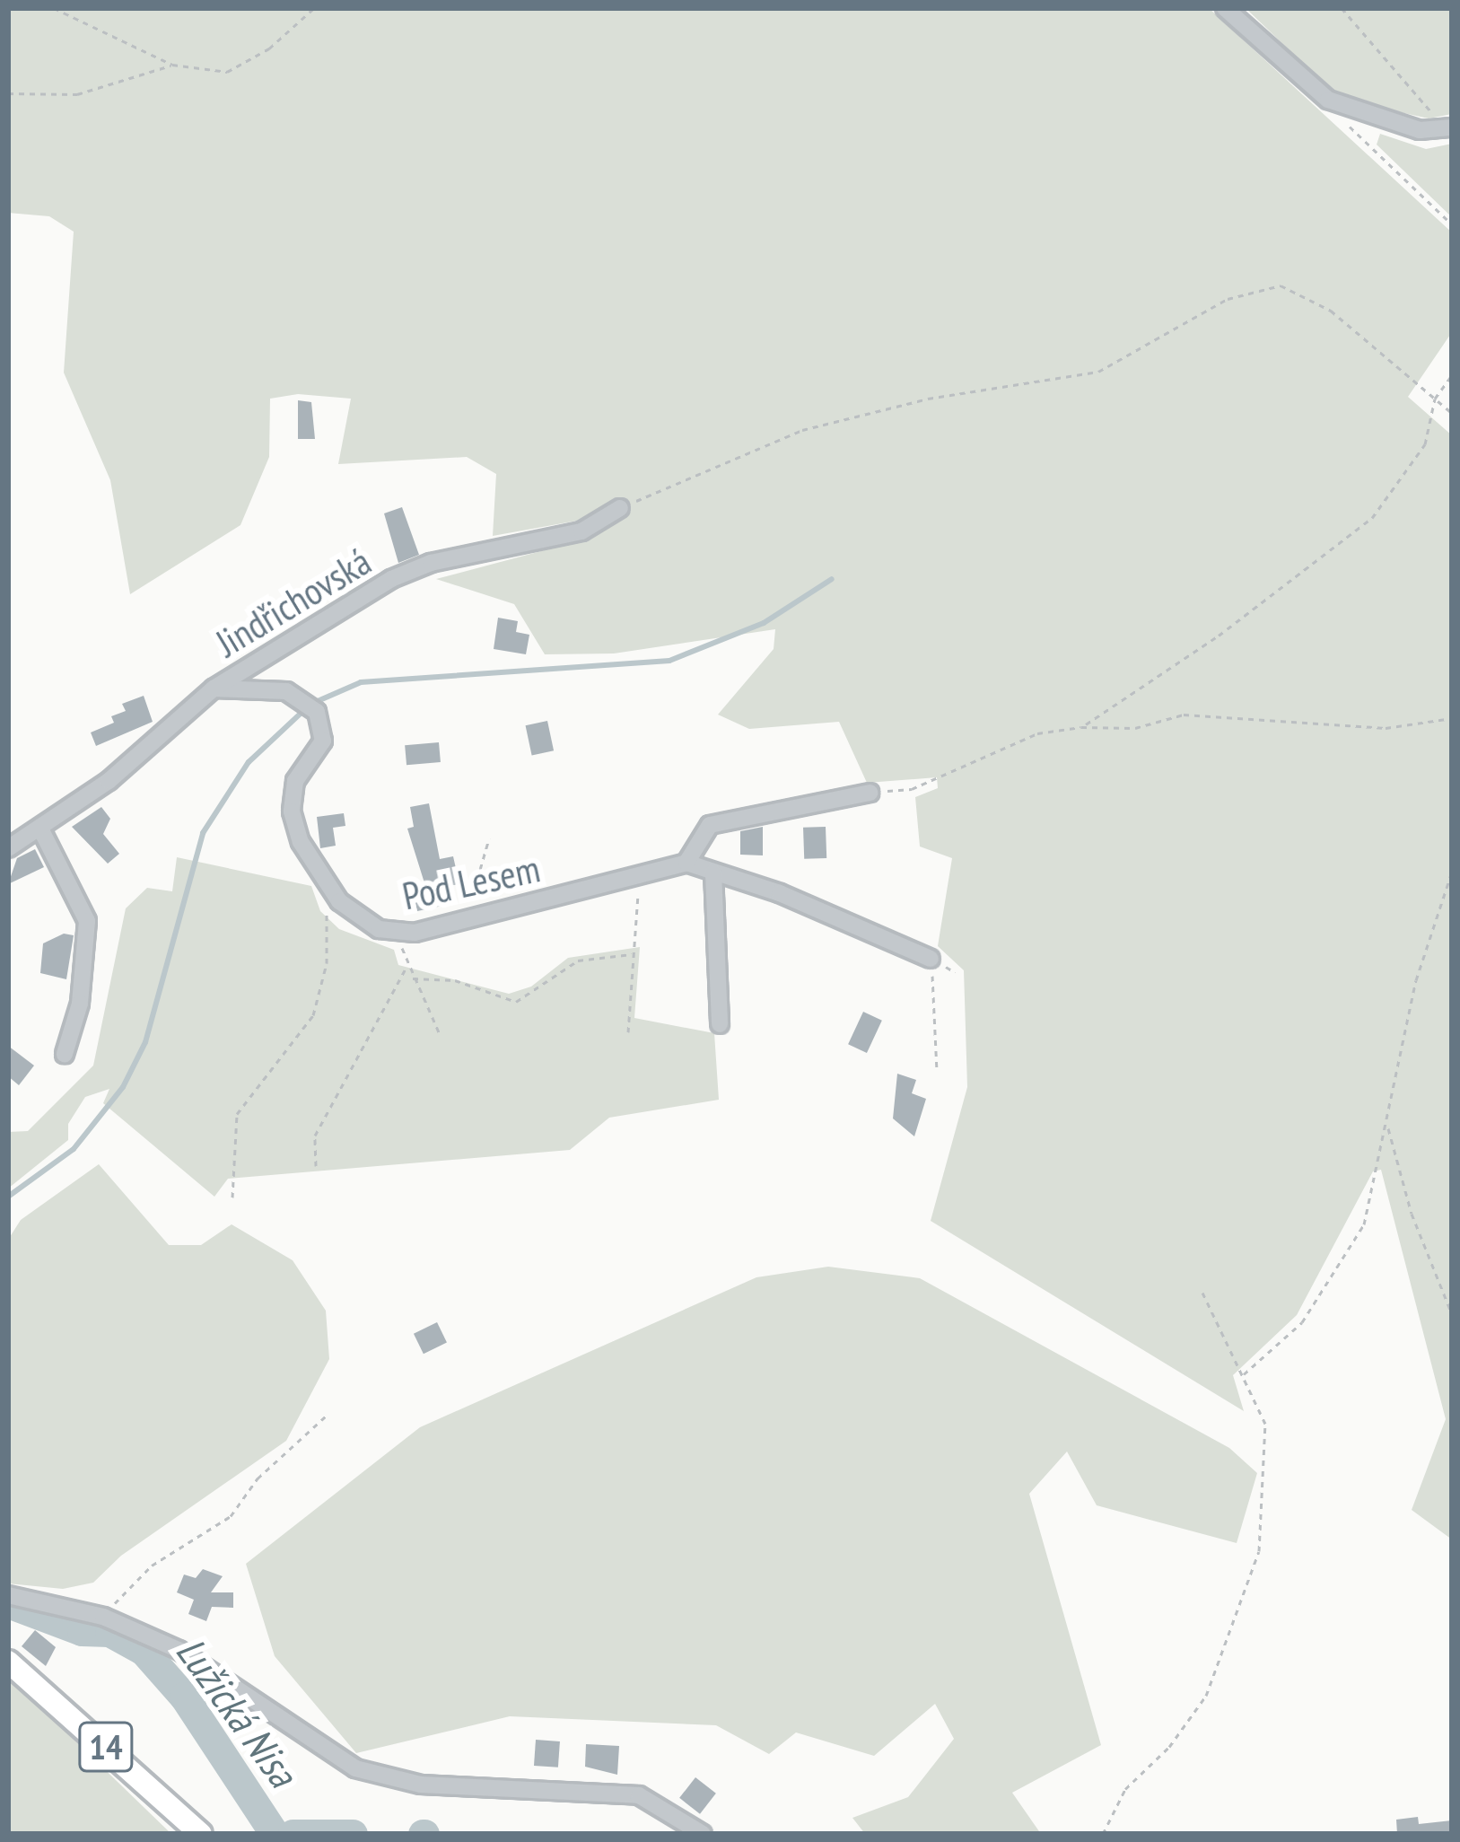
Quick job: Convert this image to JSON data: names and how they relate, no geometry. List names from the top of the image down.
{
  "streets": {
    "main road": ["14"],
    "street": ["Jindřichovská", "Pod Lesem"]
  },
  "crossings": [
    ["Jindřichovská", "Pod Lesem"]
  ],
  "water": ["Lužická Nisa"]
}
